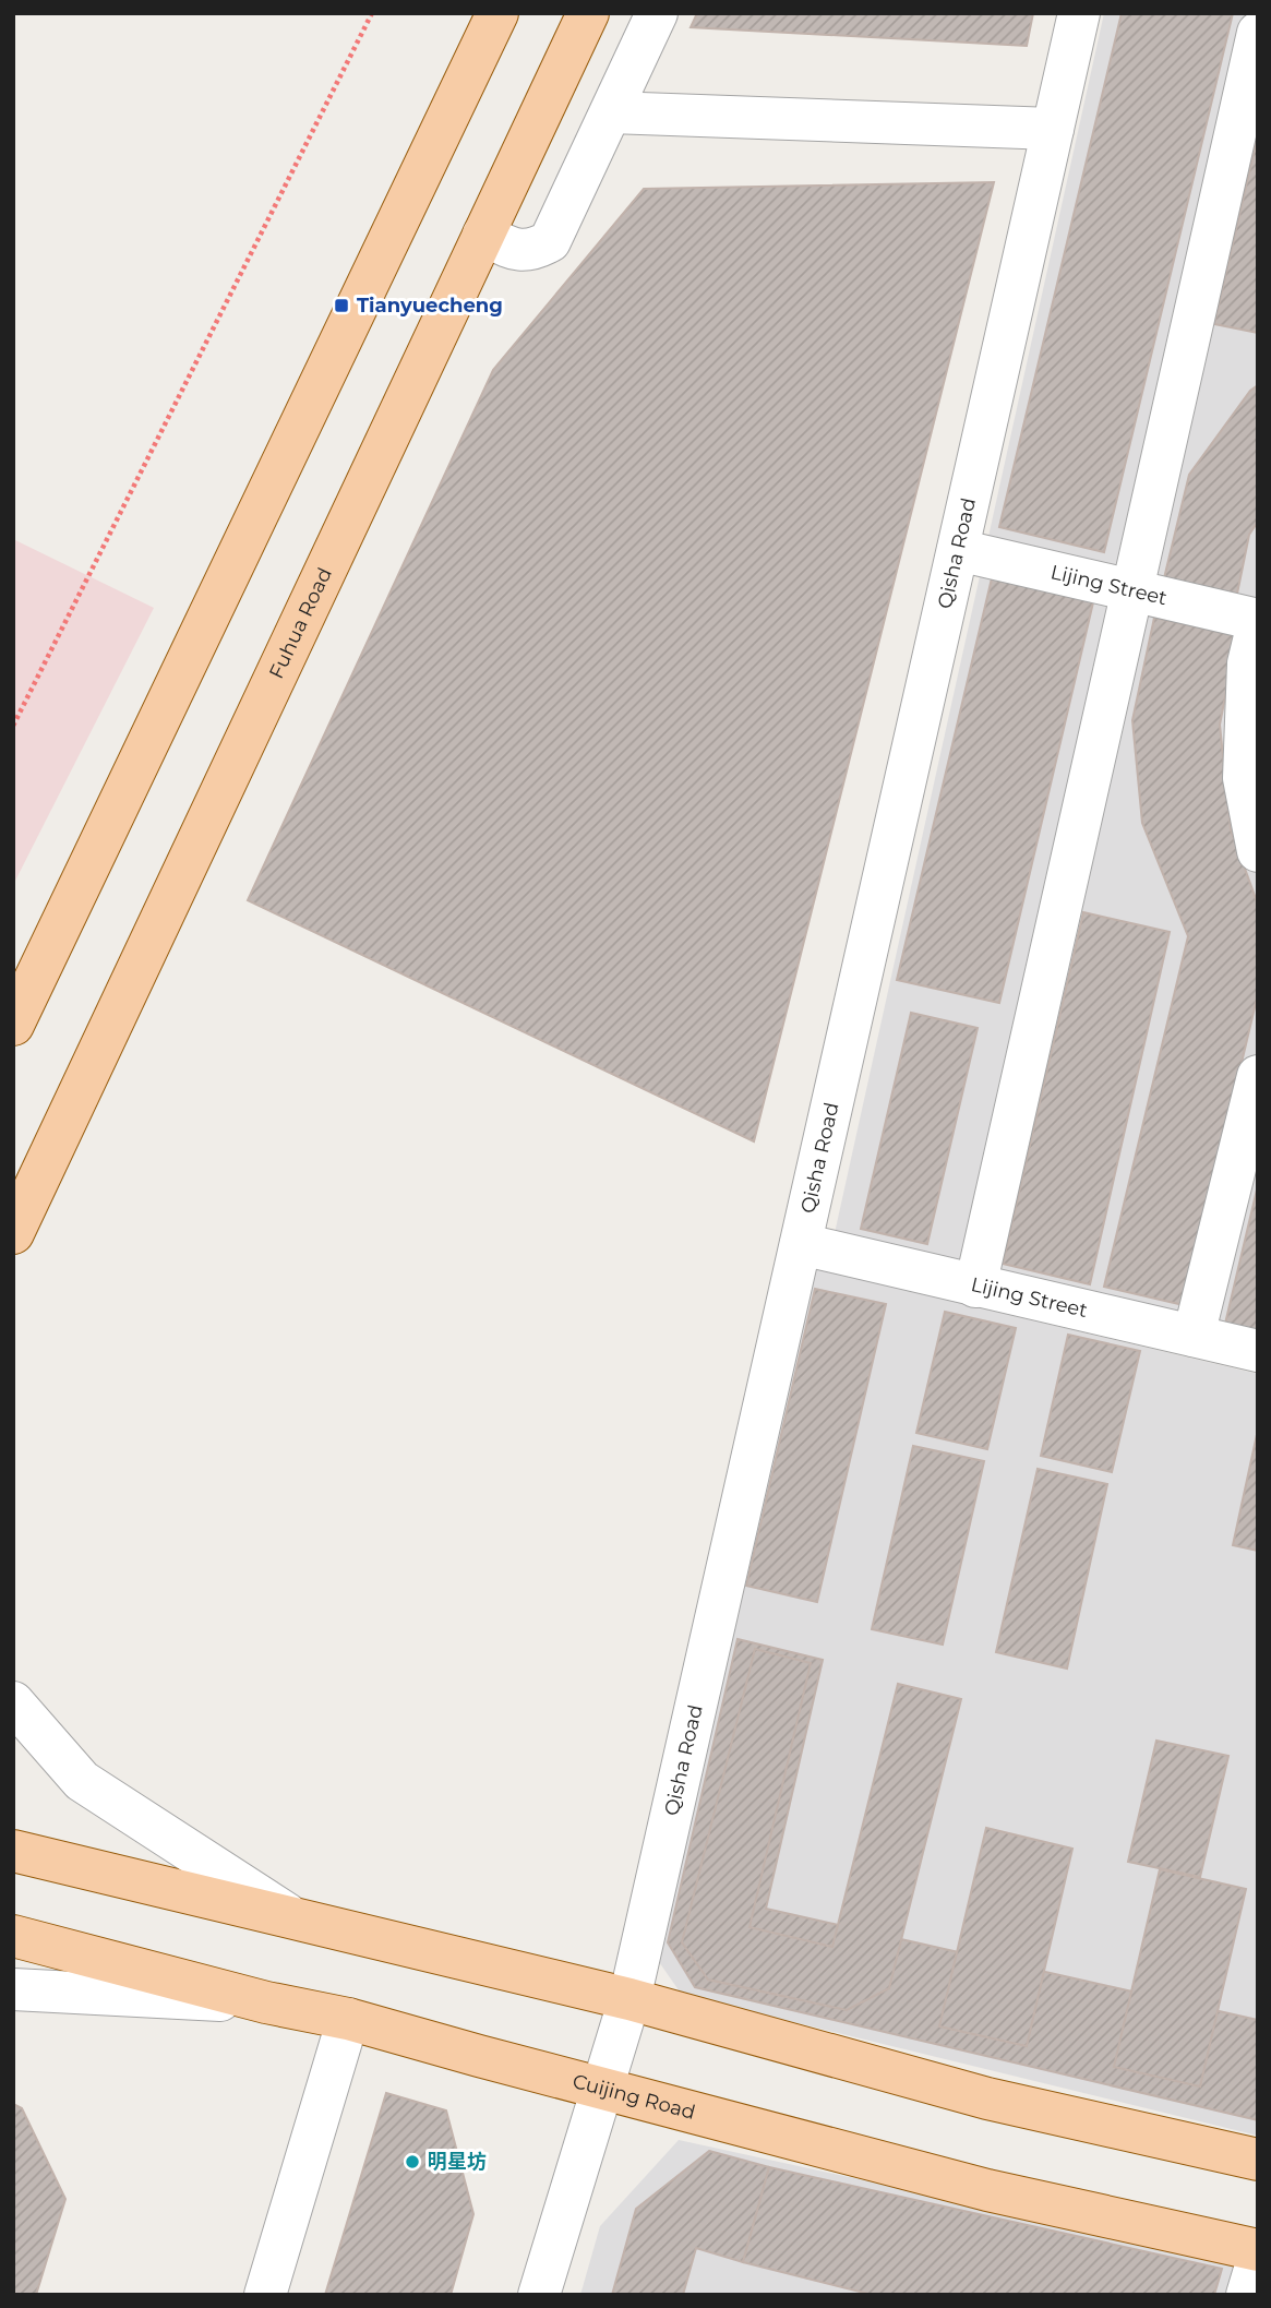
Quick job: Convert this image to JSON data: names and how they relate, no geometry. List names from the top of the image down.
{
  "streets": {
    "main road": ["Fuhua Road", "Cuijing Road"],
    "street": ["Qisha Road", "Lijing Street"]
  },
  "crossings": [
    ["Qisha Road", "Lijing Street"],
    ["Qisha Road", "Cuijing Road"]
  ],
  "places": {
    "transit": ["Tianyuecheng"],
    "other": ["明星坊"]
  }
}
